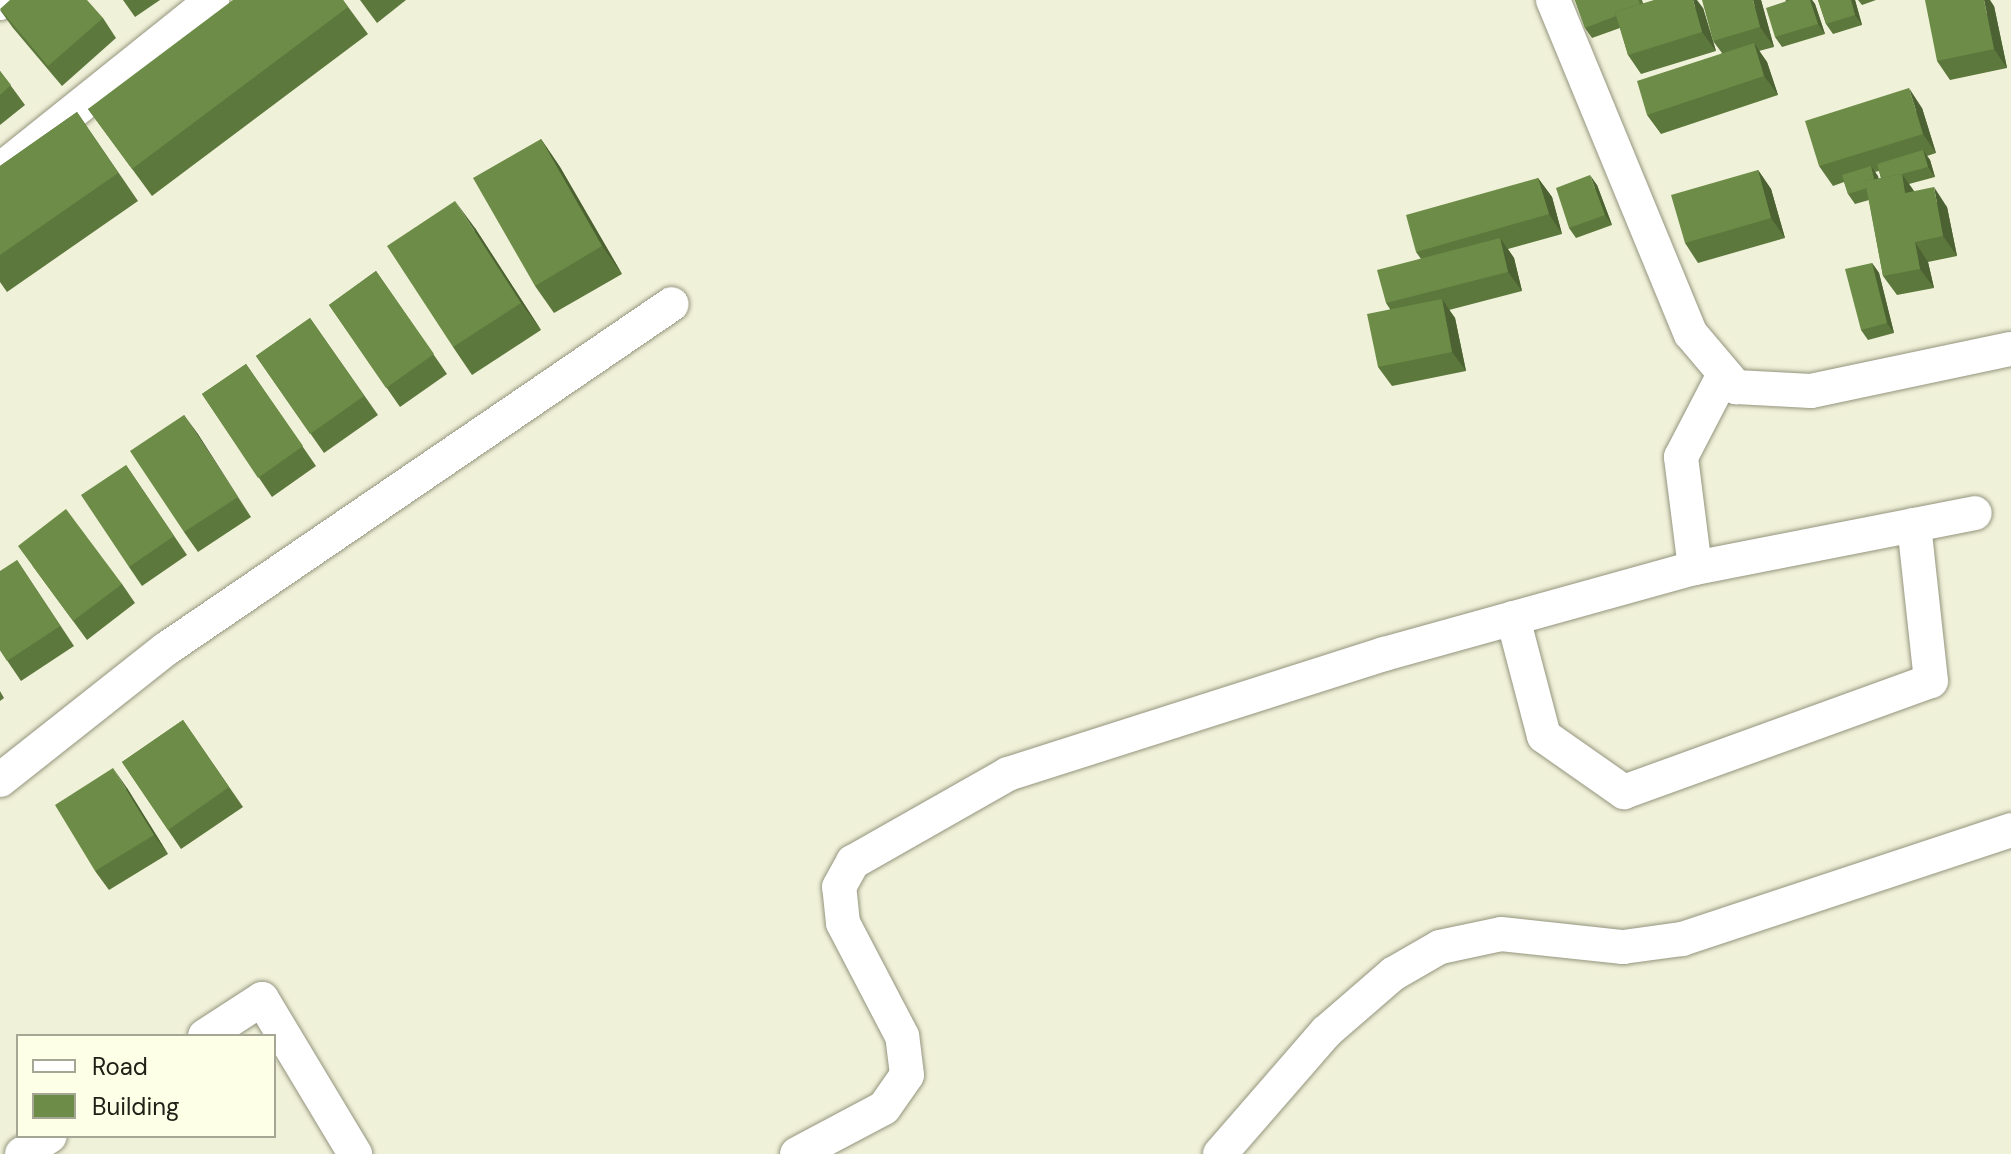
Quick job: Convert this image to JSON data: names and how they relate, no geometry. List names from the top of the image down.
{
  "legend": ["Road", "Building"]
}
